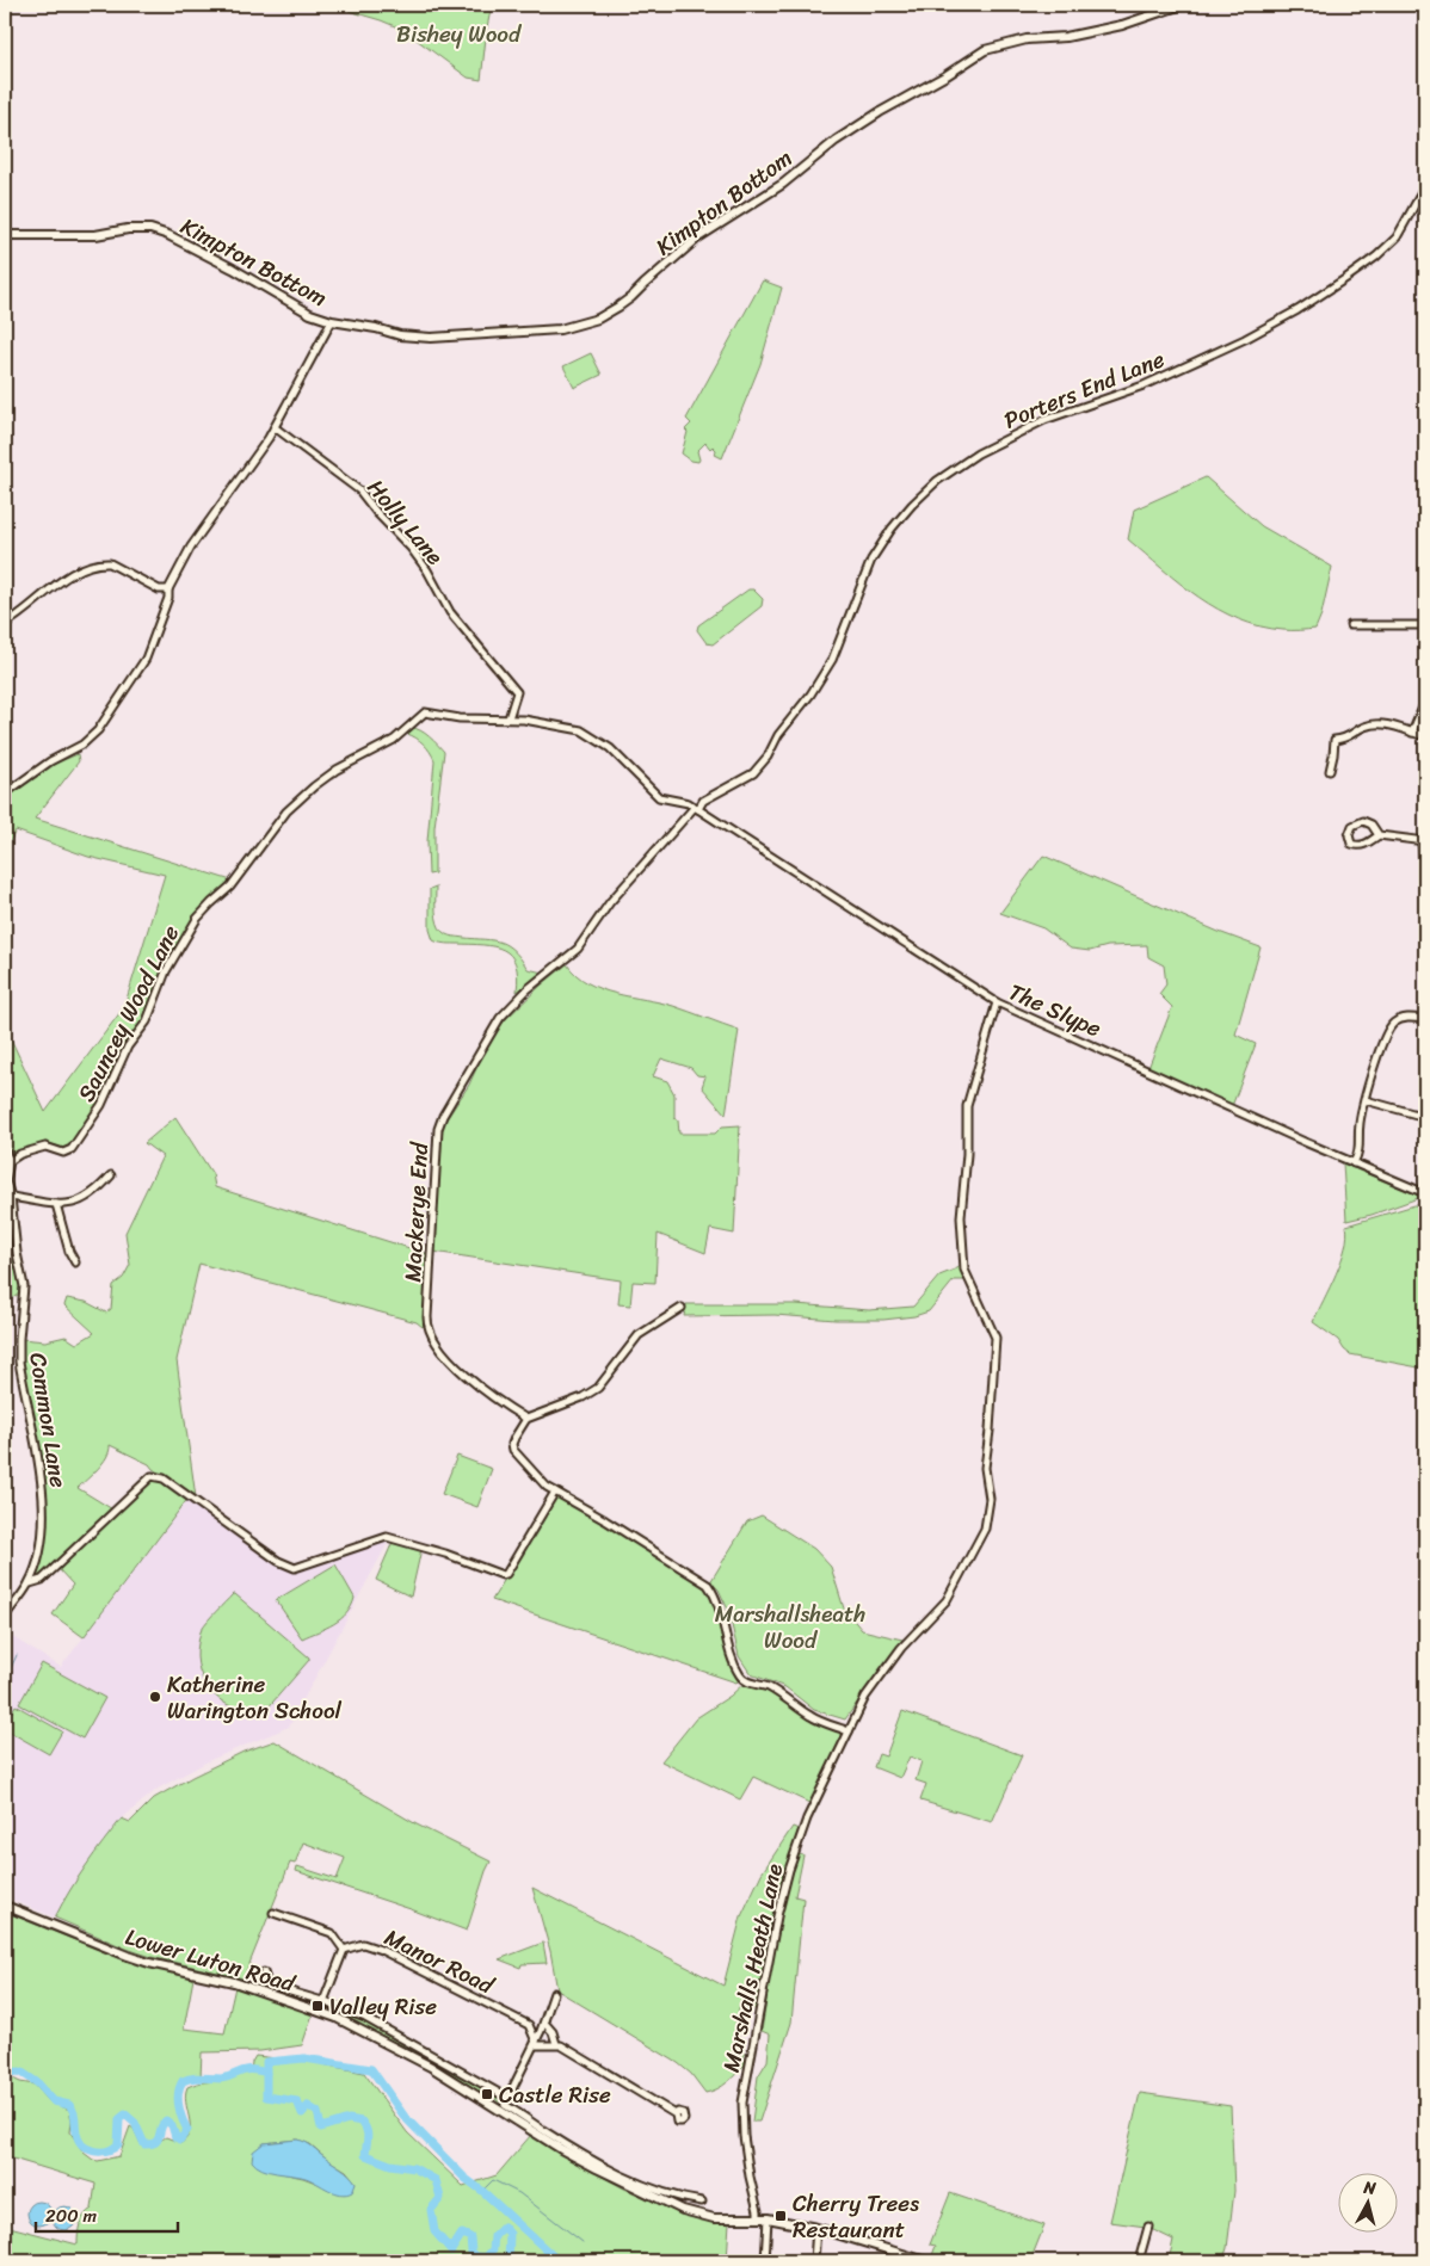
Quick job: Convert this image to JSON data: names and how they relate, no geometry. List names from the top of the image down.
{
  "streets": {
    "main road": ["Kimpton Bottom", "Lower Luton Road"],
    "street": [
      "Porters End Lane",
      "Holly Lane",
      "The Slype",
      "Sauncey Wood Lane",
      "Mackerye End",
      "Common Lane",
      "Manor Road",
      "Marshalls Heath Lane"
    ]
  },
  "crossings": [
    ["Porters End Lane", "The Slype"],
    ["Porters End Lane", "Sauncey Wood Lane"],
    ["Porters End Lane", "Mackerye End"],
    ["Holly Lane", "Sauncey Wood Lane"],
    ["The Slype", "Sauncey Wood Lane"],
    ["The Slype", "Mackerye End"],
    ["The Slype", "Marshalls Heath Lane"],
    ["Sauncey Wood Lane", "Mackerye End"],
    ["Sauncey Wood Lane", "Common Lane"],
    ["Lower Luton Road", "Marshalls Heath Lane"]
  ],
  "parks": ["Bishey Wood", "Marshallsheath Wood"],
  "places": {
    "other": ["Katherine Warington School"],
    "transit": ["Valley Rise", "Castle Rise", "Cherry Trees Restaurant"]
  },
  "scale_bar": "200 m",
  "north": "top"
}
